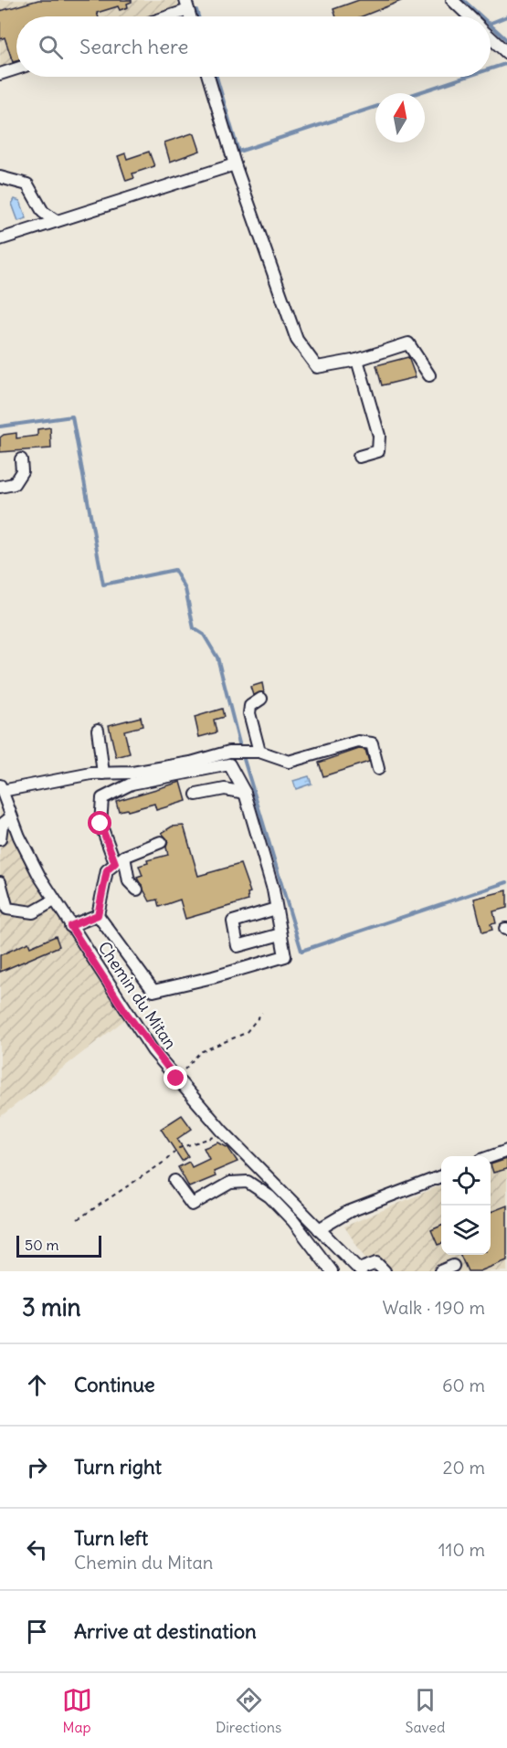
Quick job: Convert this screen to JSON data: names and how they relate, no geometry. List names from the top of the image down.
{
  "streets": {
    "street": ["Chemin du Mitan"]
  },
  "scale_bar": "50 m",
  "north": "top",
  "page": {
    "search": "Search here",
    "scale": "50 m",
    "heading": ["3 min", "Walk · 190 m"],
    "list": [
      ["Continue", "60 m"],
      ["Turn right", "20 m"],
      ["Turn left", "Chemin du Mitan", "110 m"],
      "Arrive at destination"
    ],
    "nav": ["Map", "Directions", "Saved"]
  }
}
